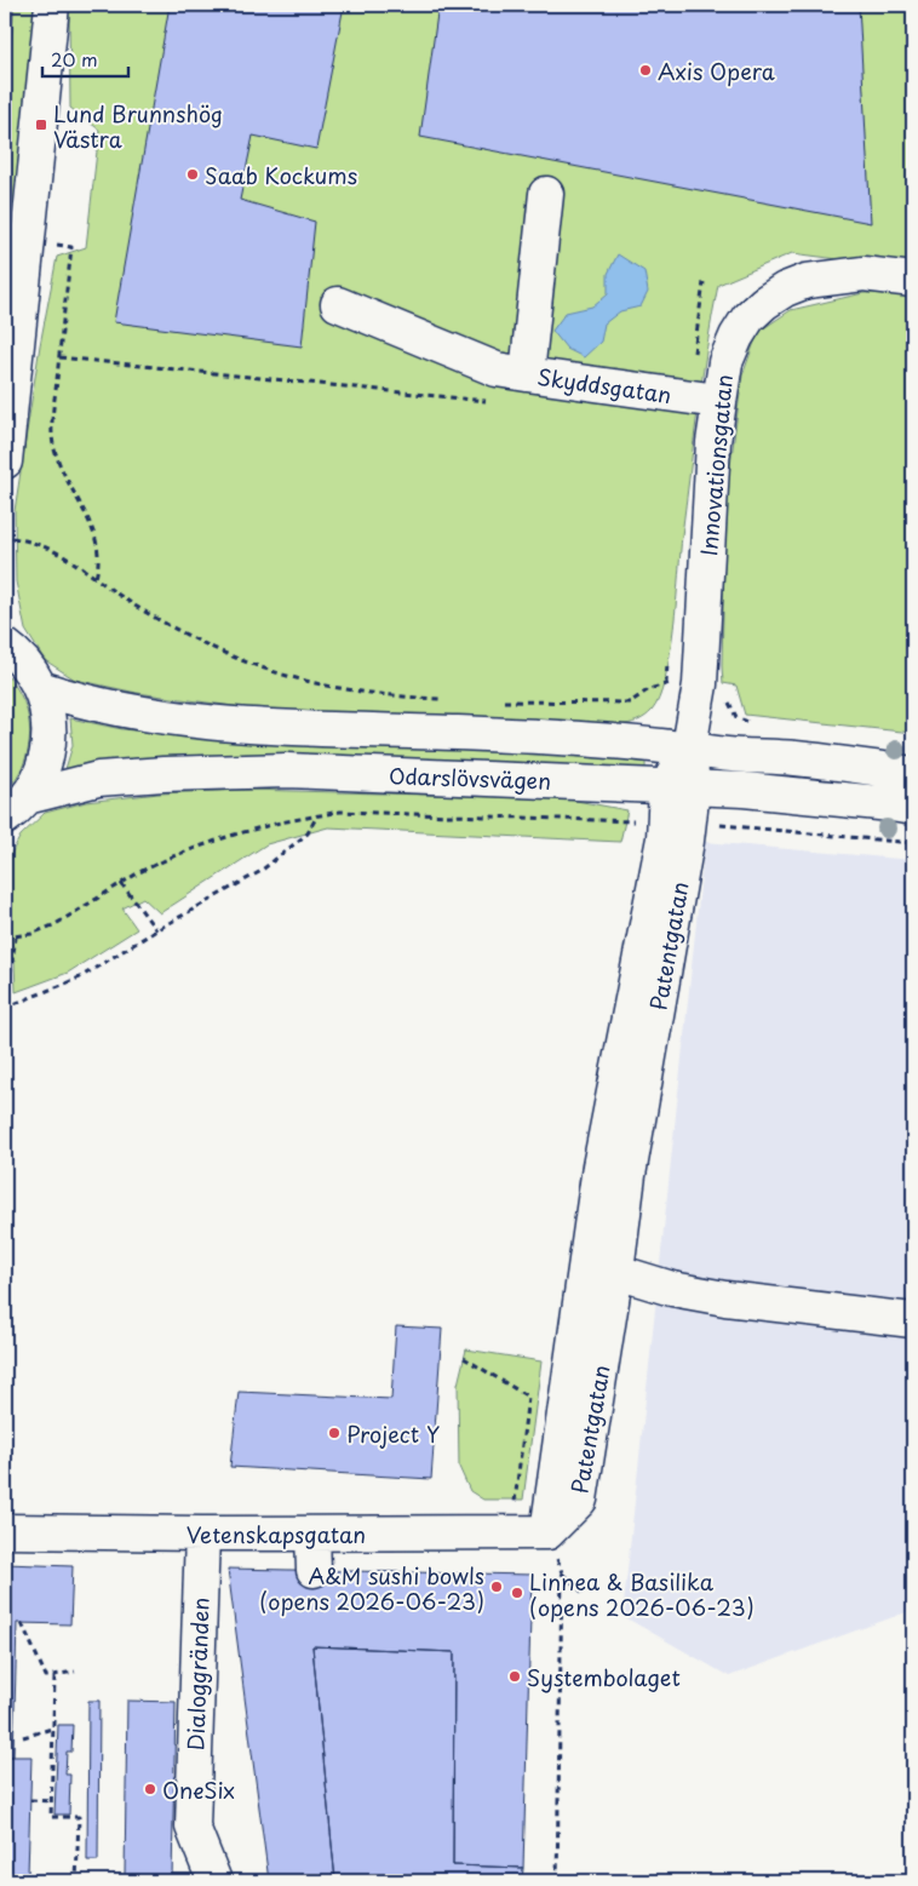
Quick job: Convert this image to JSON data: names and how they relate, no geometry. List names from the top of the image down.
{
  "streets": {
    "main road": [
      "Skyddsgatan",
      "Innovationsgatan",
      "Odarslövsvägen",
      "Patentgatan",
      "Vetenskapsgatan",
      "Dialoggränden"
    ]
  },
  "crossings": [
    ["Skyddsgatan", "Innovationsgatan"],
    ["Innovationsgatan", "Odarslövsvägen"],
    ["Innovationsgatan", "Patentgatan"],
    ["Odarslövsvägen", "Patentgatan"],
    ["Patentgatan", "Vetenskapsgatan"],
    ["Vetenskapsgatan", "Dialoggränden"]
  ],
  "places": {
    "other": [
      "Axis Opera",
      "Saab Kockums",
      "Project Y",
      "A&M sushi bowls (opens 2026-06-23)",
      "Linnea & Basilika (opens 2026-06-23)",
      "Systembolaget",
      "OneSix"
    ],
    "transit": ["Lund Brunnshög Västra"]
  },
  "scale_bar": "20 m"
}
